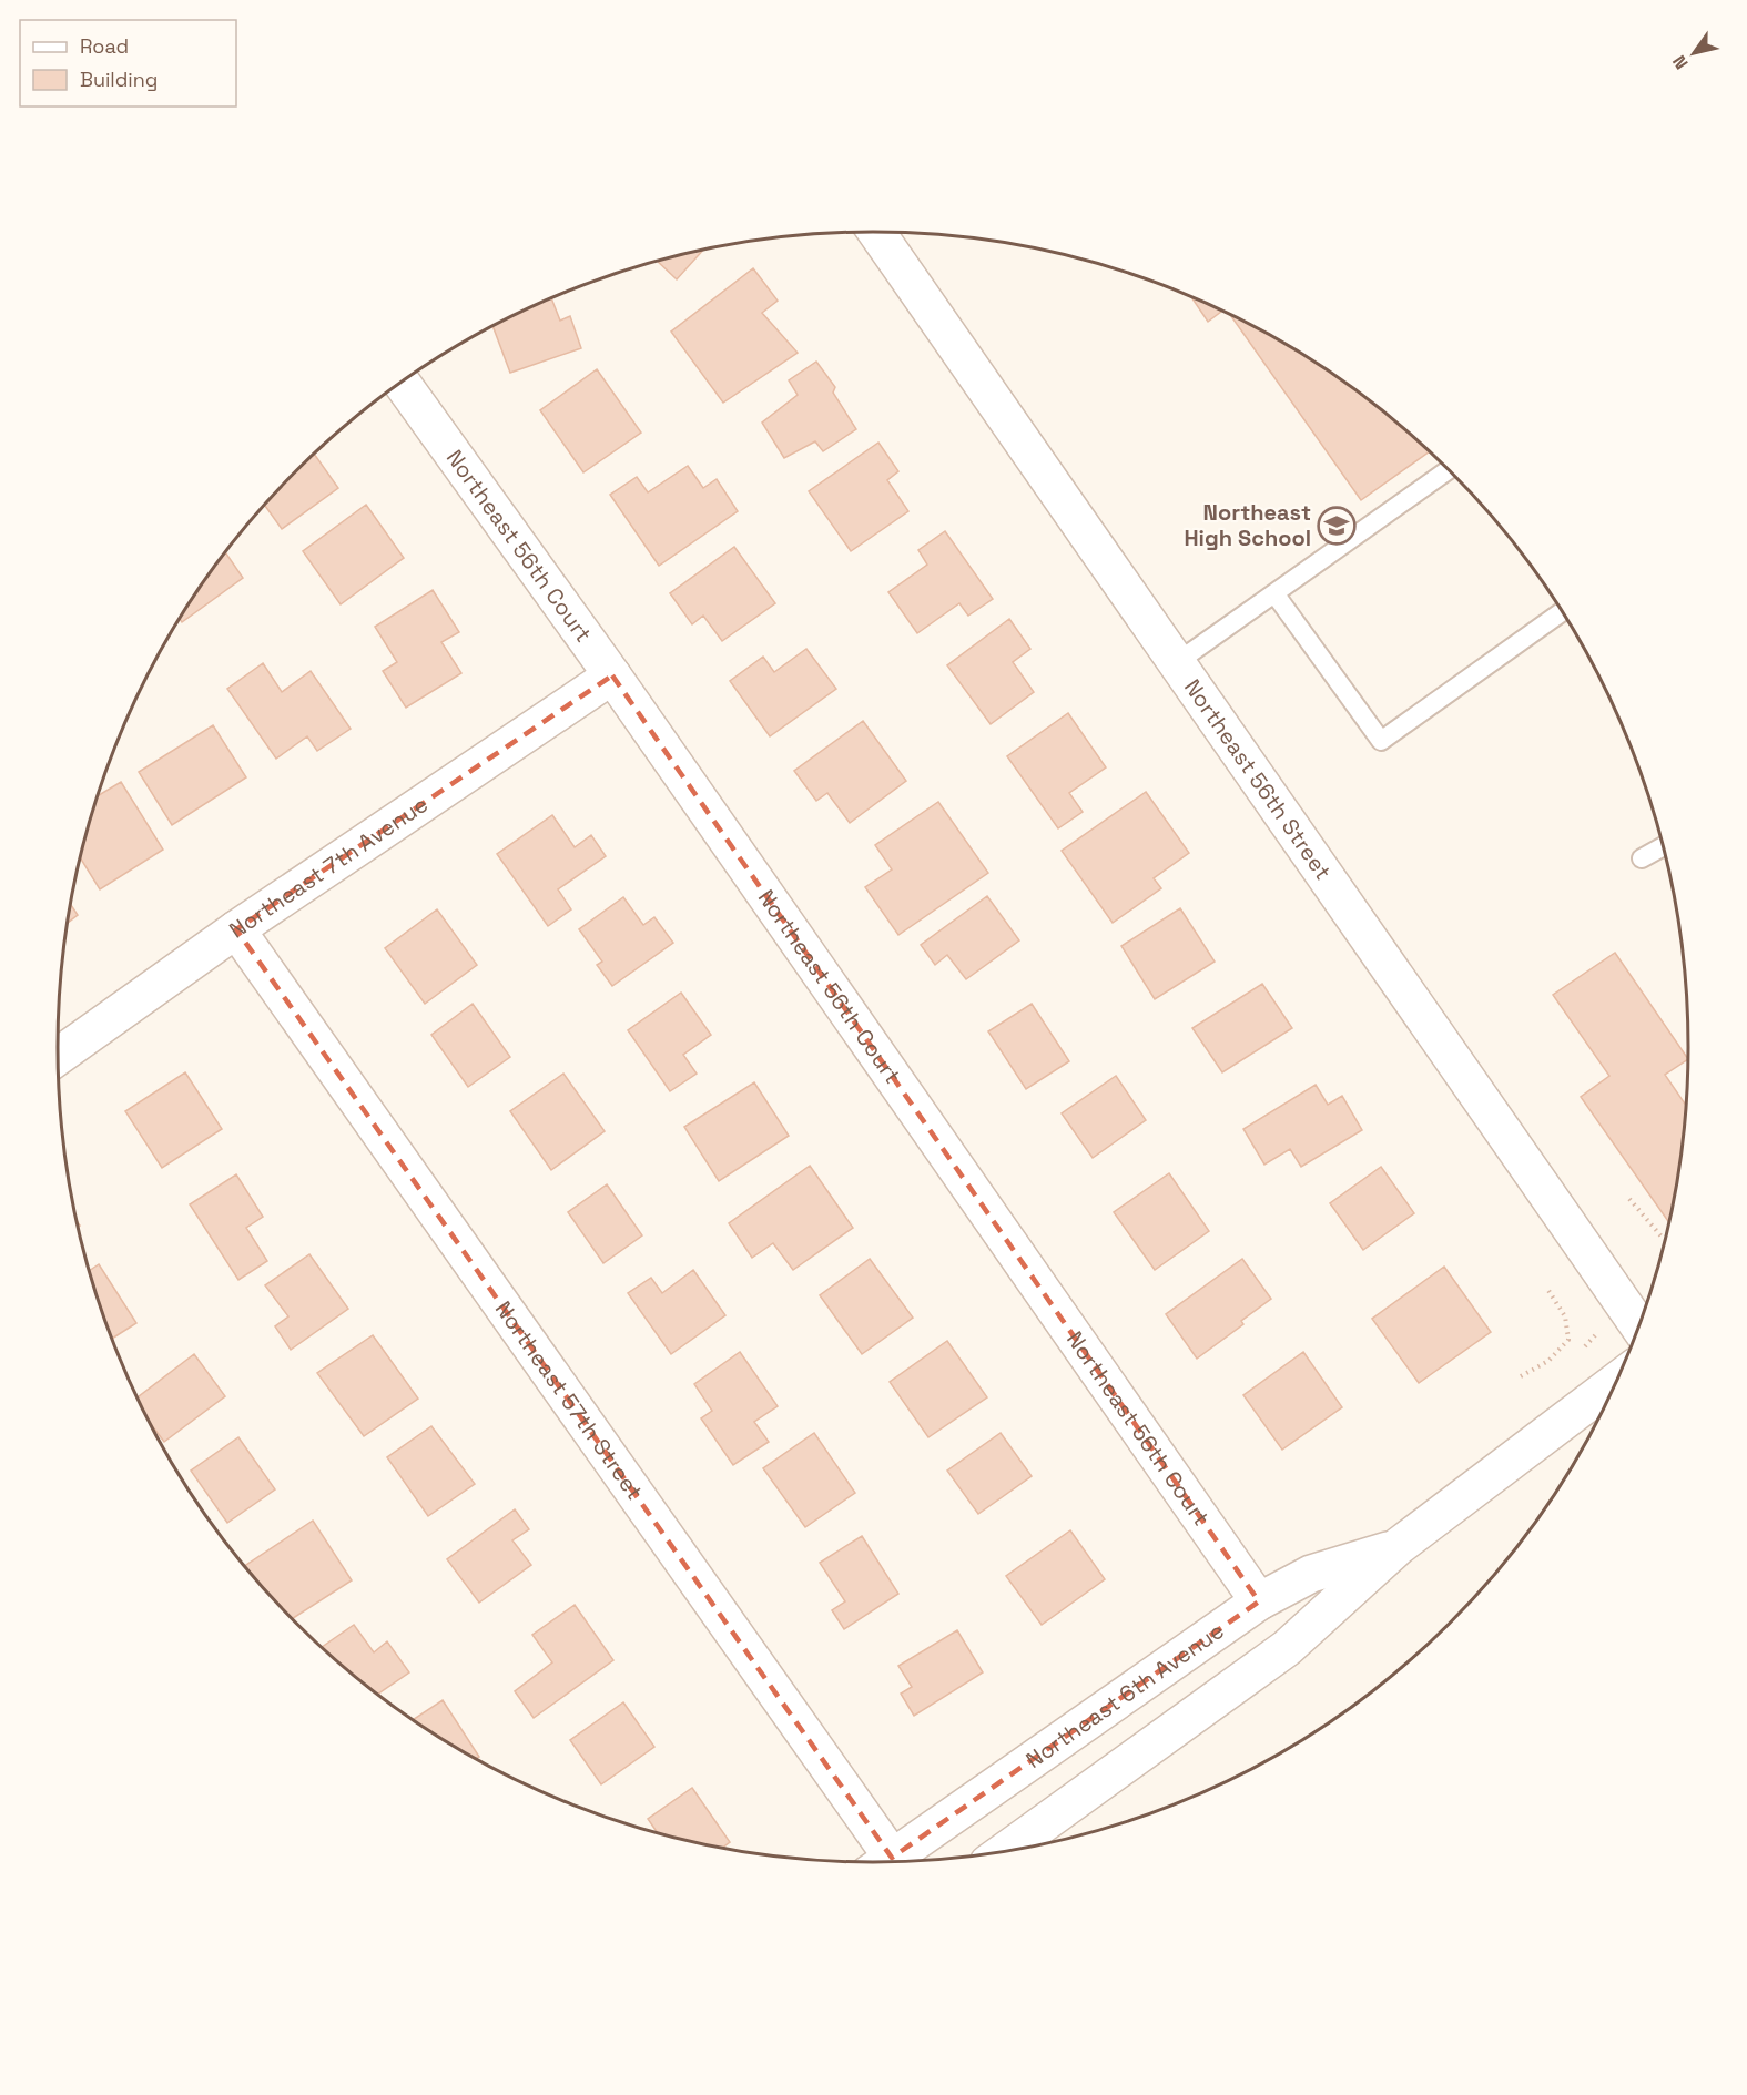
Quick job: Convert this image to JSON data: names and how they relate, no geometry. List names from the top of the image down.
{
  "streets": {
    "street": [
      "Northeast 56th Court",
      "Northeast 56th Street",
      "Northeast 7th Avenue",
      "Northeast 57th Street",
      "Northeast 6th Avenue"
    ]
  },
  "crossings": [
    ["Northeast 56th Court", "Northeast 7th Avenue"],
    ["Northeast 56th Court", "Northeast 6th Avenue"],
    ["Northeast 7th Avenue", "Northeast 57th Street"]
  ],
  "places": {
    "school or university": ["Northeast High School"]
  },
  "legend": ["Road", "Building"],
  "north": "bottom left"
}
